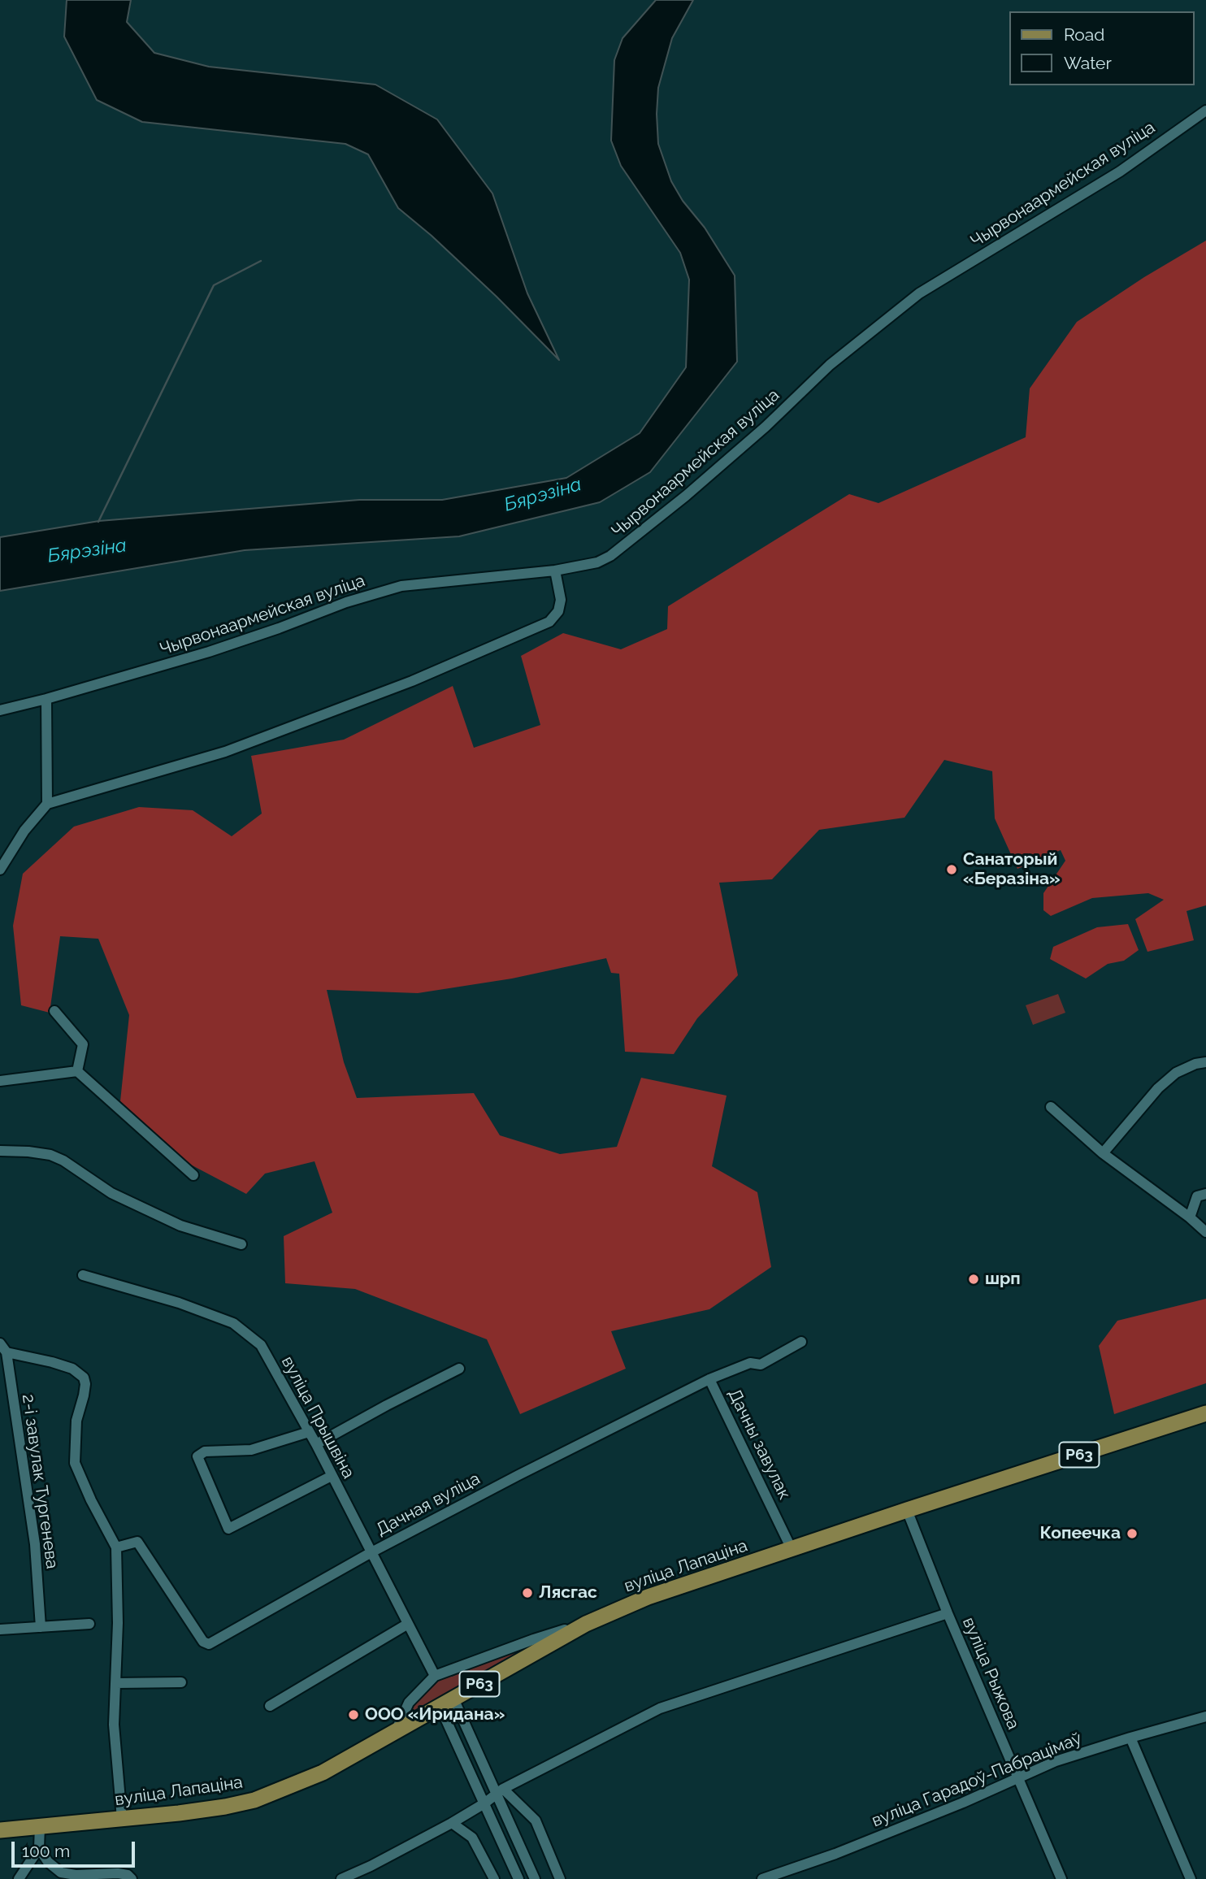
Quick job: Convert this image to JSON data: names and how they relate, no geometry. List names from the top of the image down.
{
  "streets": {
    "main road": ["Р63", "вуліца Лапаціна"],
    "street": [
      "Чырвонаармейская вуліца",
      "вуліца Прышвіна",
      "Дачны завулак",
      "2-і завулак Тургенева",
      "Дачная вуліца",
      "вуліца Рыжова",
      "вуліца Гарадоў-Пабрацімаў"
    ]
  },
  "crossings": [
    ["вуліца Прышвіна", "Дачная вуліца"],
    ["Дачны завулак", "Дачная вуліца"],
    ["Дачны завулак", "вуліца Лапаціна"],
    ["вуліца Лапаціна", "вуліца Рыжова"],
    ["вуліца Рыжова", "вуліца Гарадоў-Пабрацімаў"]
  ],
  "water": ["Бярэзіна"],
  "places": [
    "Санаторый «Беразіна»",
    "шрп",
    "Копеечка",
    "Лясгас",
    "ООО «Иридана»"
  ],
  "legend": ["Road", "Water"],
  "scale_bar": "100 m"
}
